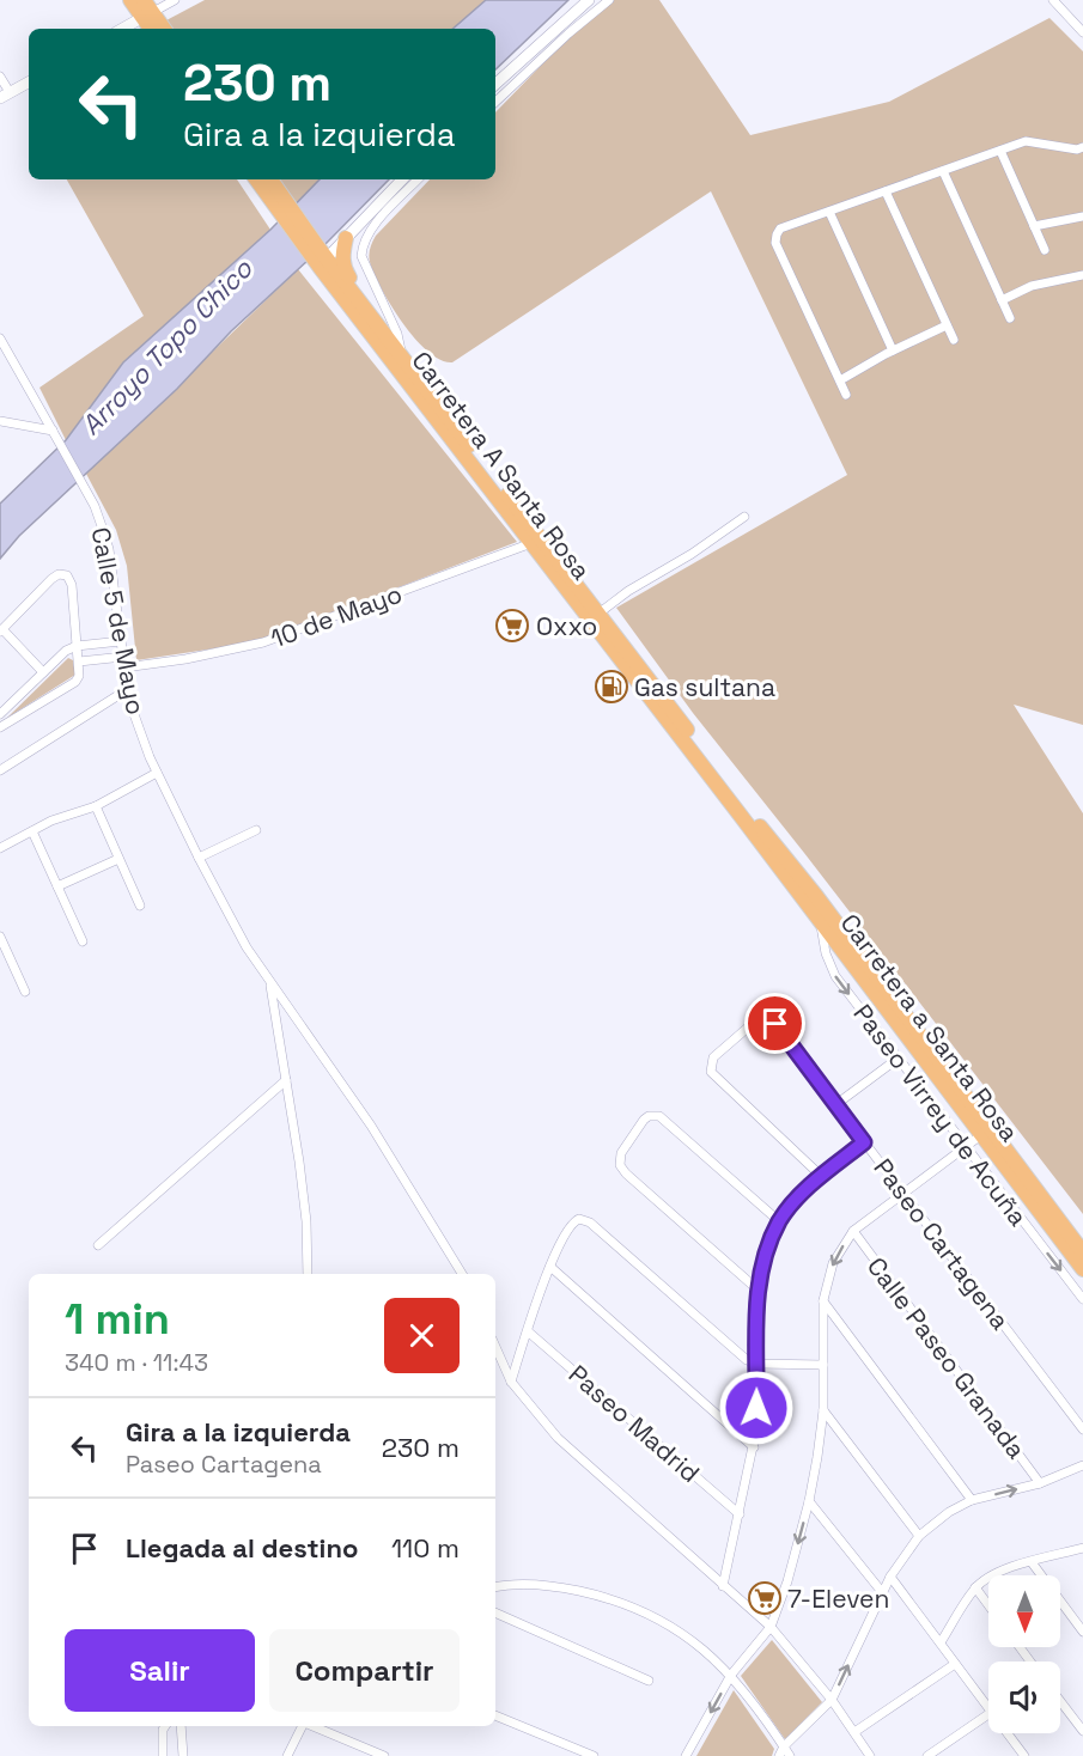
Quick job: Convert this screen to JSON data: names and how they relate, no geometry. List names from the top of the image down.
{
  "streets": {
    "main road": ["Carretera A Santa Rosa", "Carretera a Santa Rosa"],
    "street": [
      "10 de Mayo",
      "Calle 5 de Mayo",
      "Paseo Virrey de Acuña",
      "Paseo Cartagena",
      "Calle Paseo Granada",
      "Paseo Madrid"
    ]
  },
  "crossings": [
    ["Carretera A Santa Rosa", "10 de Mayo"],
    ["Carretera A Santa Rosa", "Carretera a Santa Rosa"],
    ["10 de Mayo", "Calle 5 de Mayo"],
    ["Carretera a Santa Rosa", "Paseo Virrey de Acuña"]
  ],
  "one_way": ["Paseo Virrey de Acuña"],
  "water": ["Arroyo Topo Chico"],
  "places": {
    "supermarket": ["Oxxo", "7-Eleven"],
    "fuel station": ["Gas sultana"]
  },
  "north": "bottom",
  "page": {
    "turn": ["230 m", "Gira a la izquierda"],
    "heading": ["1 min", "340 m · 11:43"],
    "list": [
      {
        "name": "Gira a la izquierda",
        "note": "Paseo Cartagena",
        "value": "230 m"
      },
      {
        "name": "Llegada al destino",
        "value": "110 m"
      }
    ],
    "buttons": ["Salir", "Compartir"]
  }
}
